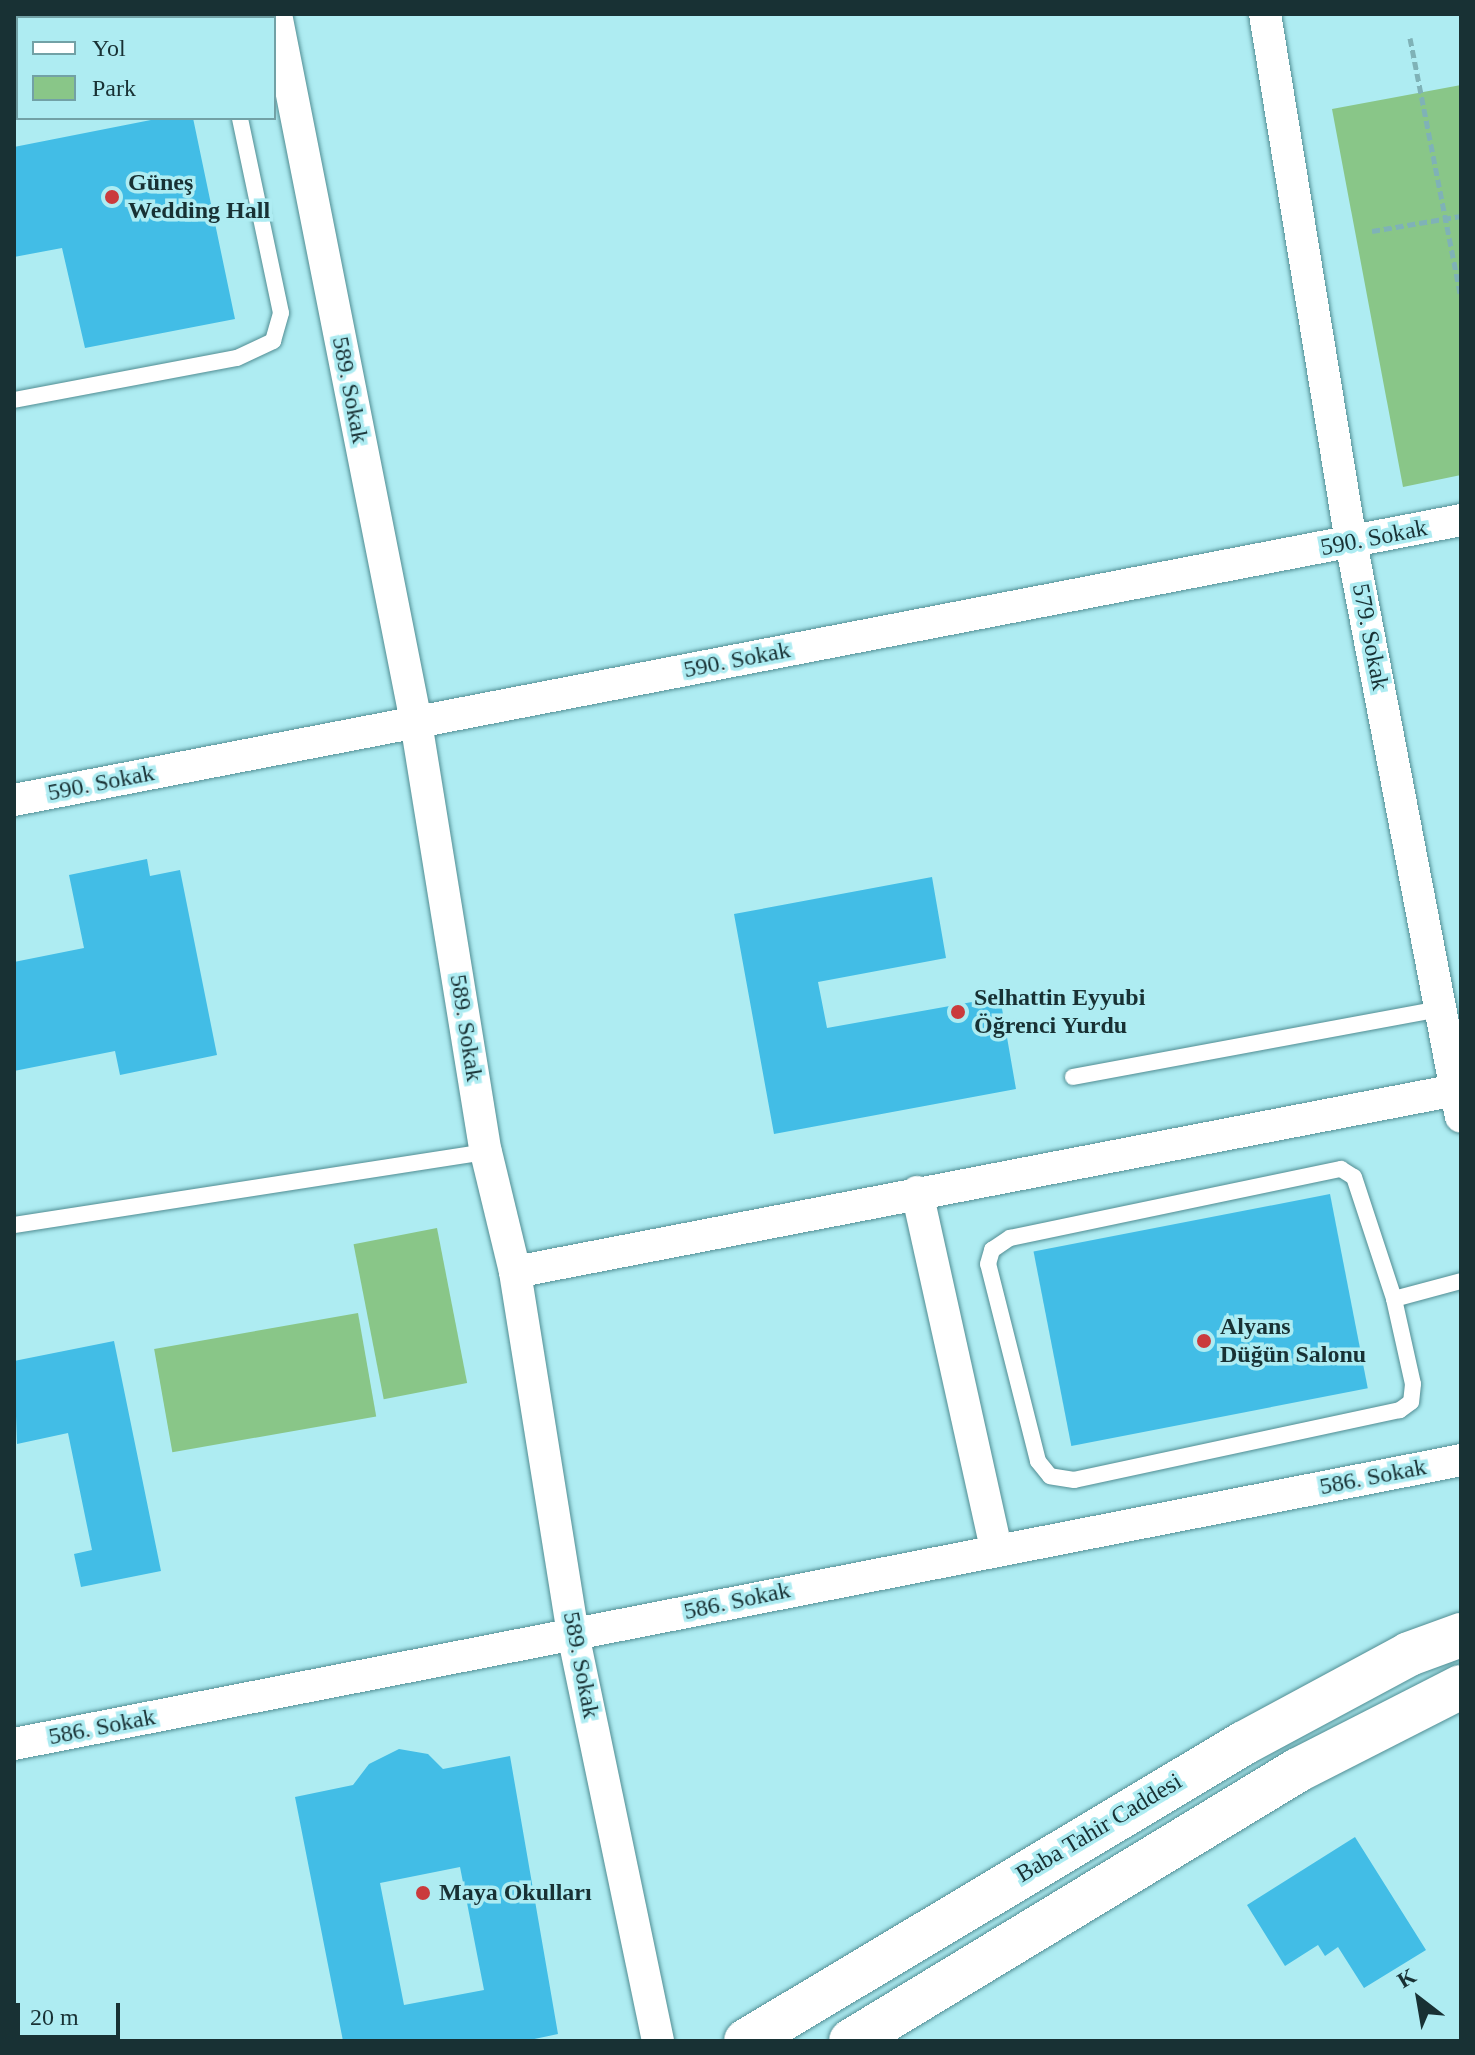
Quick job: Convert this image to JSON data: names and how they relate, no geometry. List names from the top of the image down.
{
  "streets": {
    "street": [
      "589. Sokak",
      "590. Sokak",
      "579. Sokak",
      "586. Sokak",
      "Baba Tahir Caddesi"
    ]
  },
  "crossings": [
    ["589. Sokak", "590. Sokak"],
    ["589. Sokak", "586. Sokak"],
    ["590. Sokak", "579. Sokak"]
  ],
  "places": [
    "Güneş Wedding Hall",
    "Selhattin Eyyubi Öğrenci Yurdu",
    "Alyans Düğün Salonu",
    "Maya Okulları"
  ],
  "legend": ["Yol", "Park"],
  "scale_bar": "20 m",
  "north": "top left"
}
